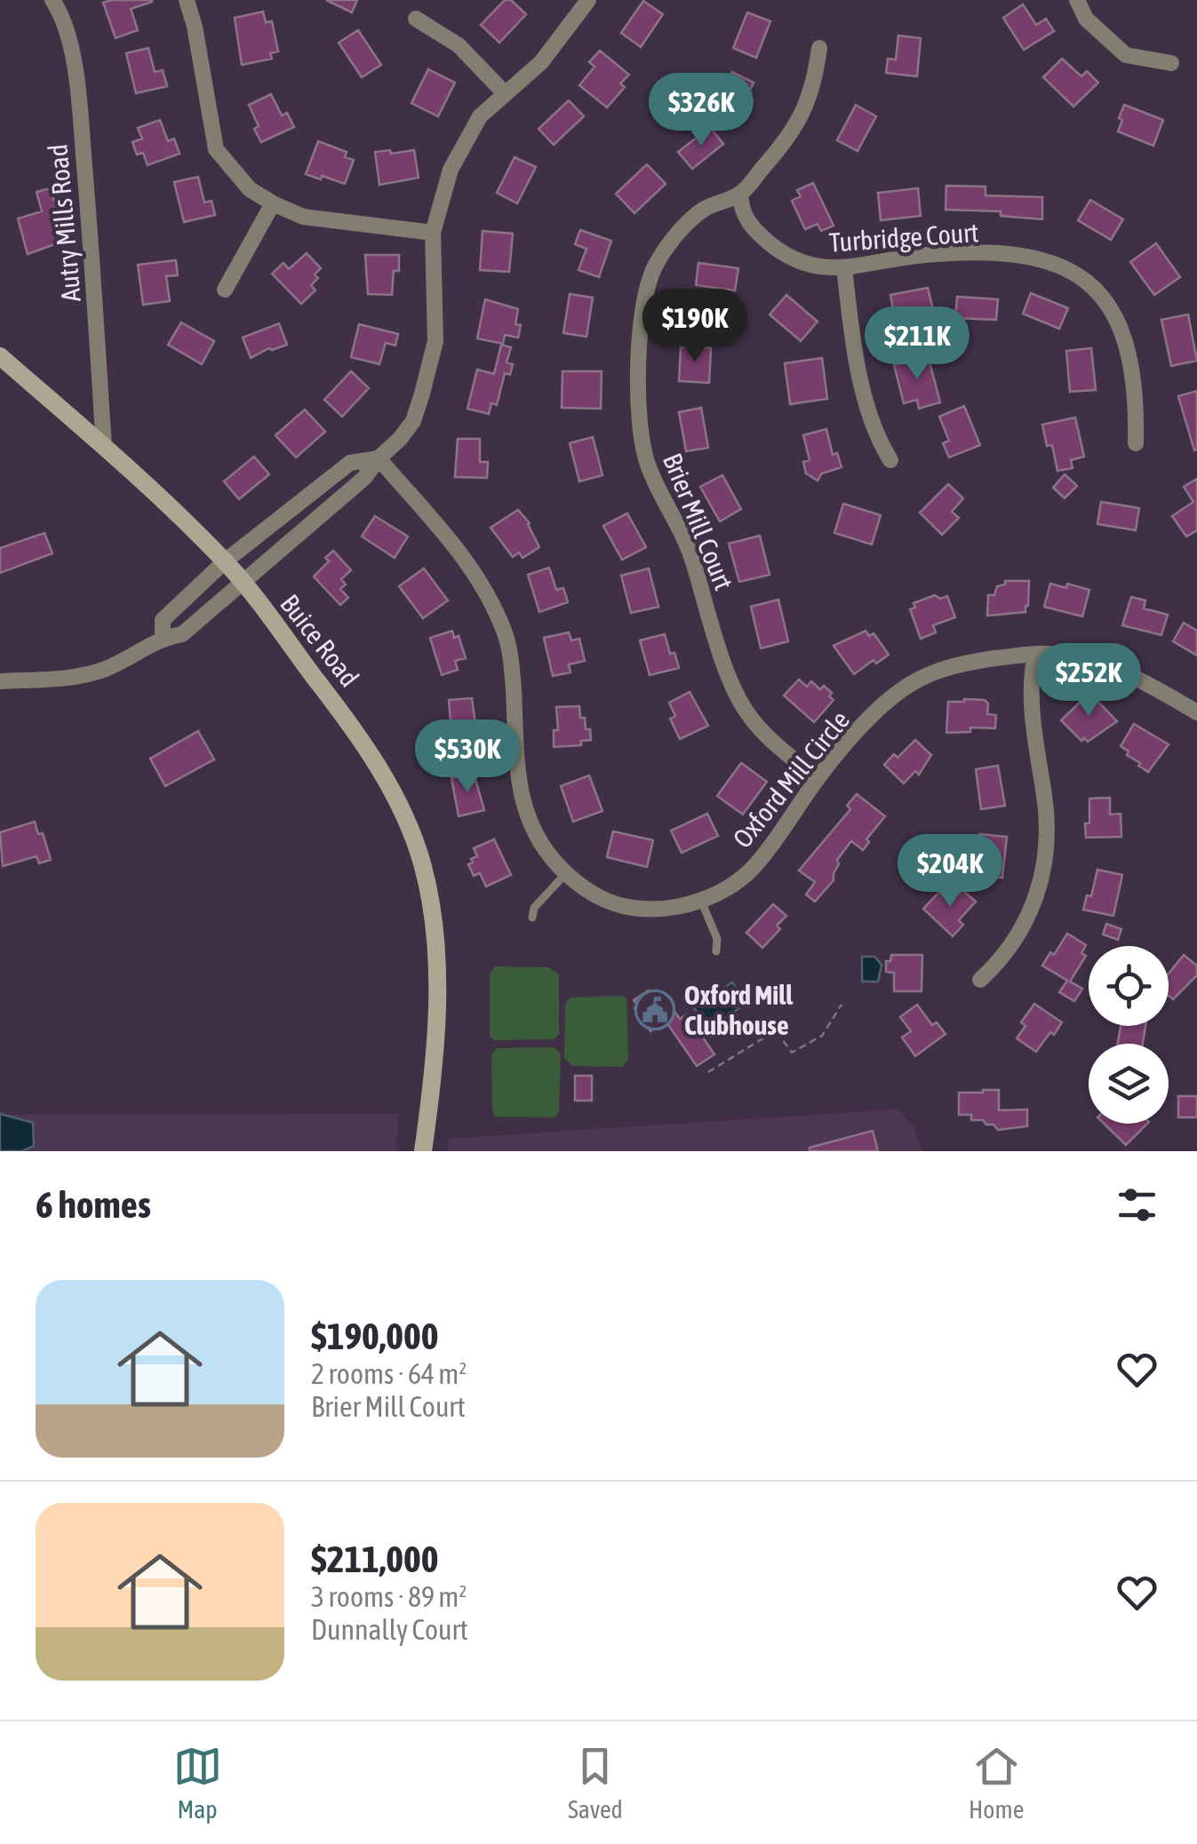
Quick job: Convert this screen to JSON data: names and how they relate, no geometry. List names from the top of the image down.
{
  "streets": {
    "street": [
      "Autry Mills Road",
      "Turbridge Court",
      "Brier Mill Court",
      "Buice Road",
      "Oxford Mill Circle"
    ]
  },
  "crossings": [
    ["Autry Mills Road", "Buice Road"],
    ["Turbridge Court", "Brier Mill Court"],
    ["Brier Mill Court", "Oxford Mill Circle"]
  ],
  "places": {
    "public building": ["Oxford Mill Clubhouse"]
  },
  "page": {
    "price": [
      "$326K",
      "$190K",
      "$211K",
      "$252K",
      "$530K",
      "$204K"
    ],
    "heading": "6 homes",
    "list": [
      {
        "name": "$190,000",
        "note": "2 rooms · 64 m² · Brier Mill Court"
      },
      {
        "name": "$211,000",
        "note": "3 rooms · 89 m² · Dunnally Court"
      }
    ],
    "tabs": ["Map", "Saved", "Home"]
  }
}
